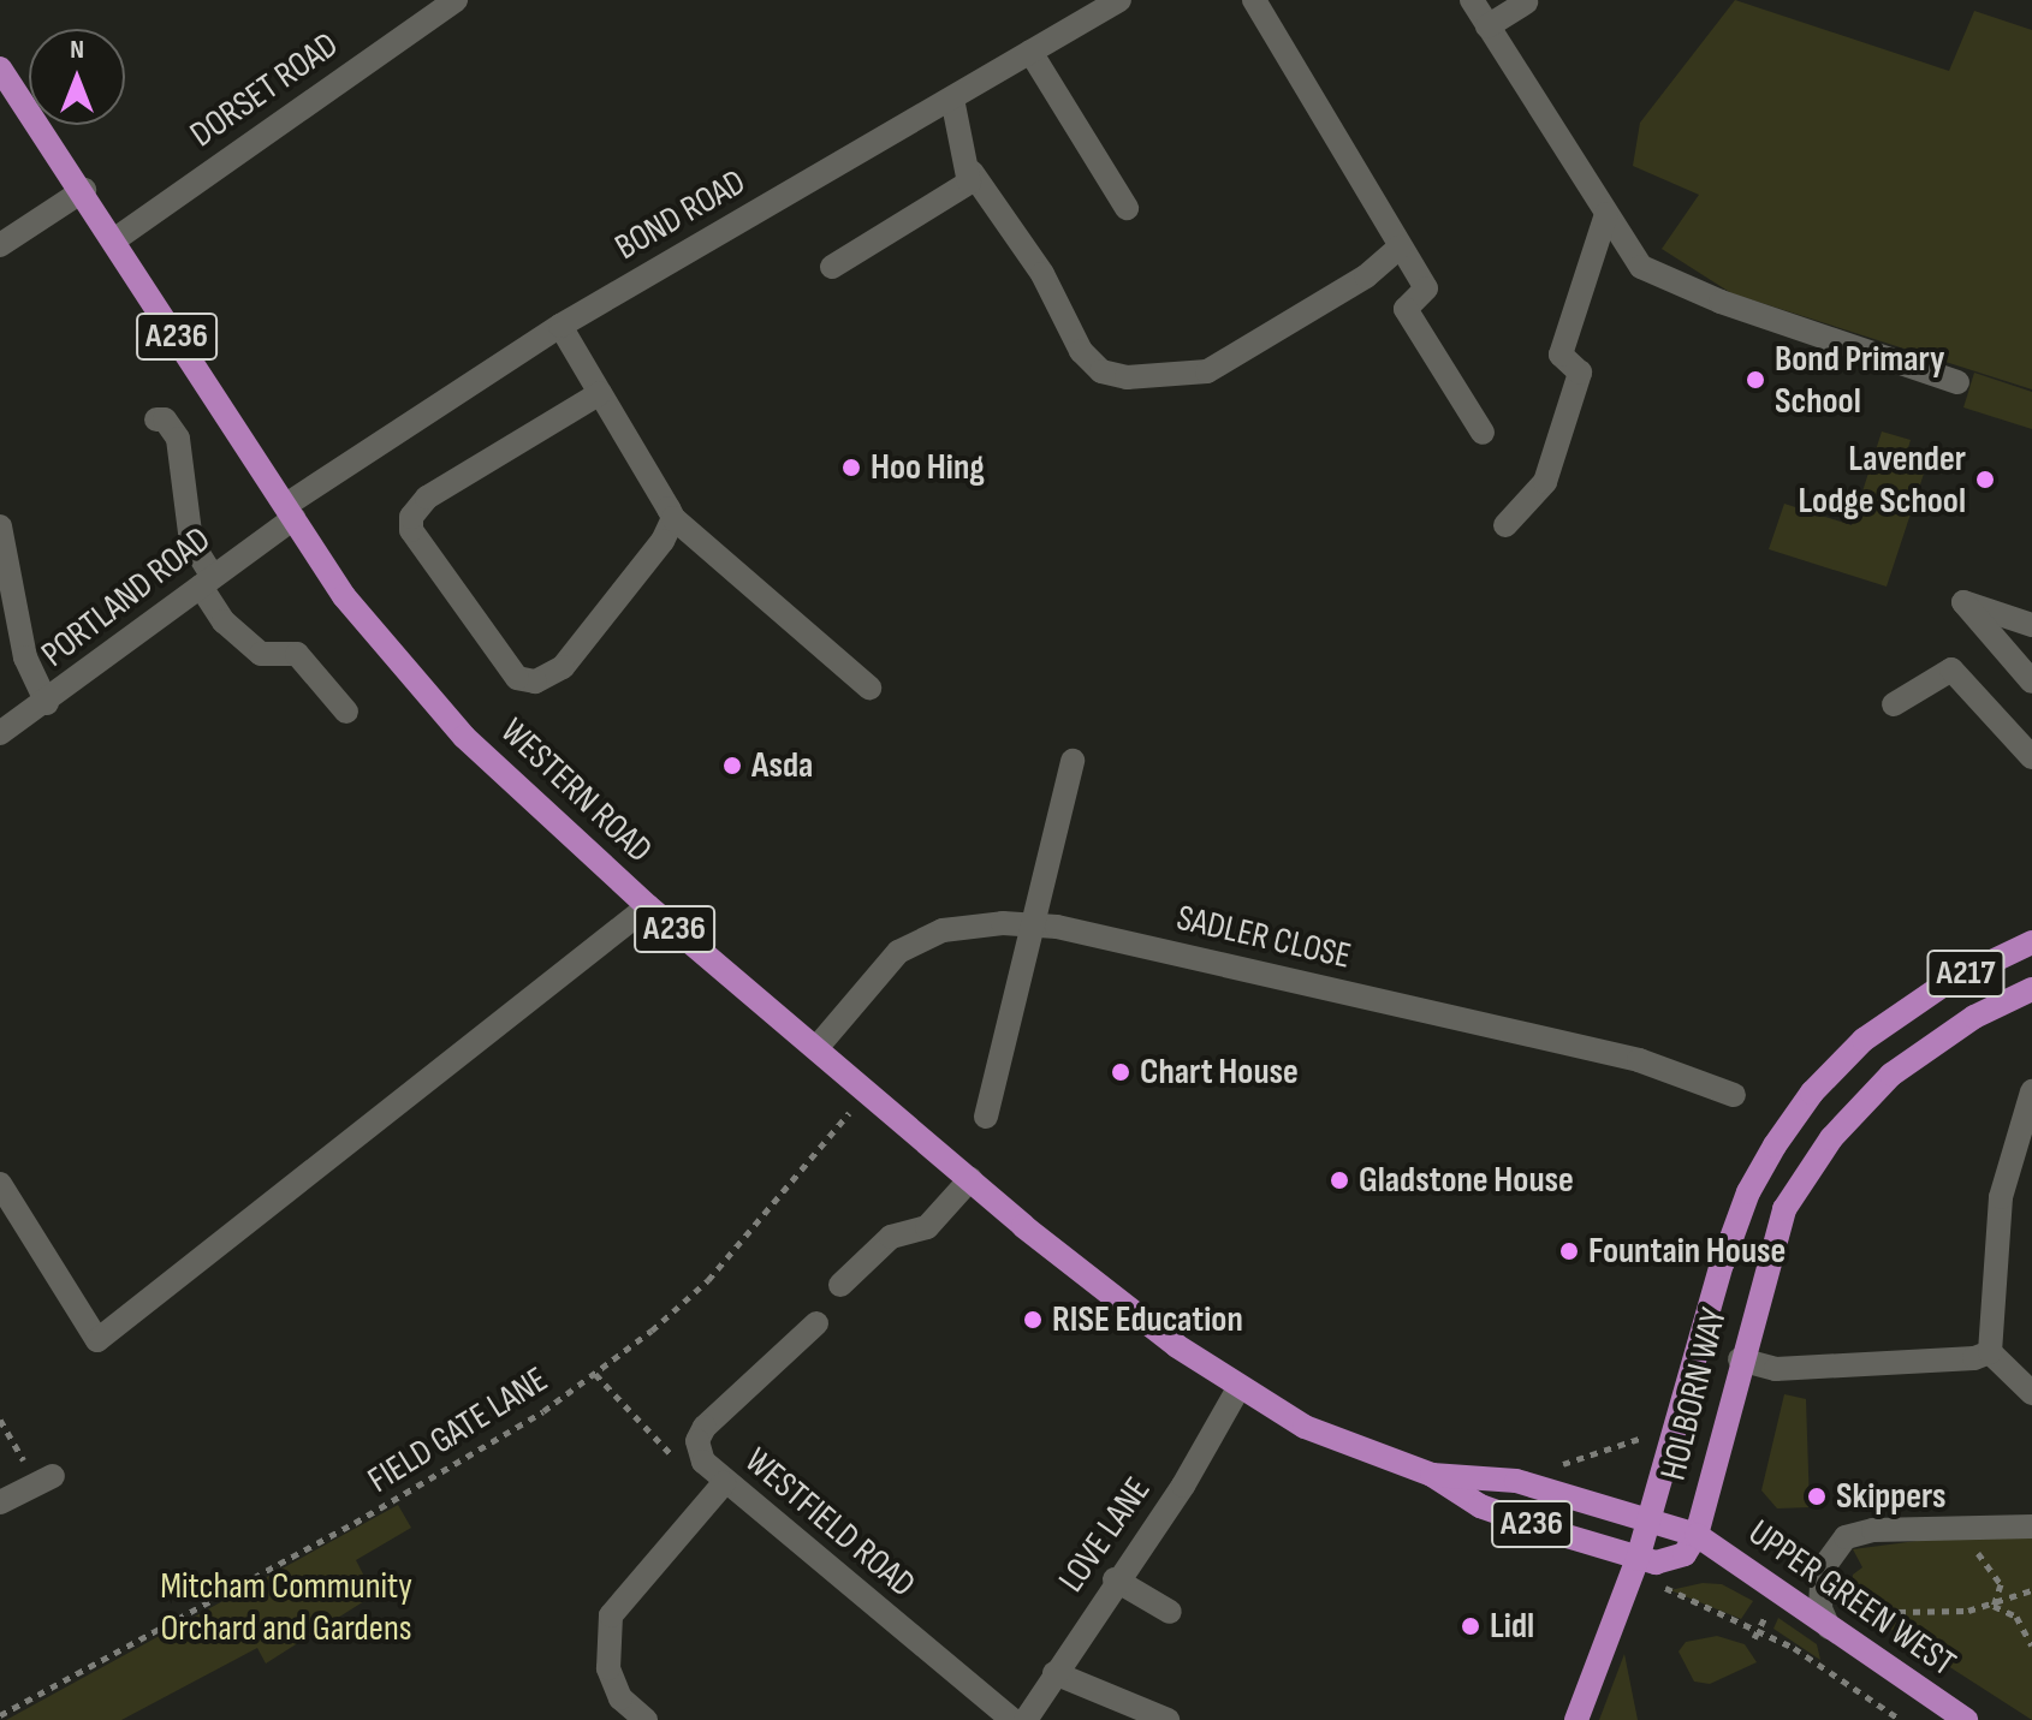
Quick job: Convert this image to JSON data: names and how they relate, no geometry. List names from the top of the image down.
{
  "streets": {
    "main road": [
      "A236",
      "WESTERN ROAD",
      "A217",
      "HOLBORN WAY",
      "UPPER GREEN WEST"
    ],
    "street": [
      "DORSET ROAD",
      "BOND ROAD",
      "PORTLAND ROAD",
      "SADLER CLOSE",
      "WESTFIELD ROAD",
      "LOVE LANE"
    ],
    "path": ["FIELD GATE LANE"]
  },
  "crossings": [
    ["DORSET ROAD", "WESTERN ROAD"],
    ["BOND ROAD", "PORTLAND ROAD"],
    ["BOND ROAD", "WESTERN ROAD"],
    ["A236", "WESTERN ROAD"],
    ["A236", "HOLBORN WAY"],
    ["A236", "UPPER GREEN WEST"],
    ["PORTLAND ROAD", "WESTERN ROAD"],
    ["WESTERN ROAD", "SADLER CLOSE"],
    ["WESTERN ROAD", "HOLBORN WAY"],
    ["WESTERN ROAD", "FIELD GATE LANE"],
    ["WESTERN ROAD", "LOVE LANE"],
    ["HOLBORN WAY", "UPPER GREEN WEST"]
  ],
  "parks": ["Mitcham Community Orchard and Gardens"],
  "places": [
    "Bond Primary School",
    "Hoo Hing",
    "Lavender Lodge School",
    "Asda",
    "Chart House",
    "Gladstone House",
    "Fountain House",
    "RISE Education",
    "Skippers",
    "Lidl"
  ],
  "north": "top"
}
